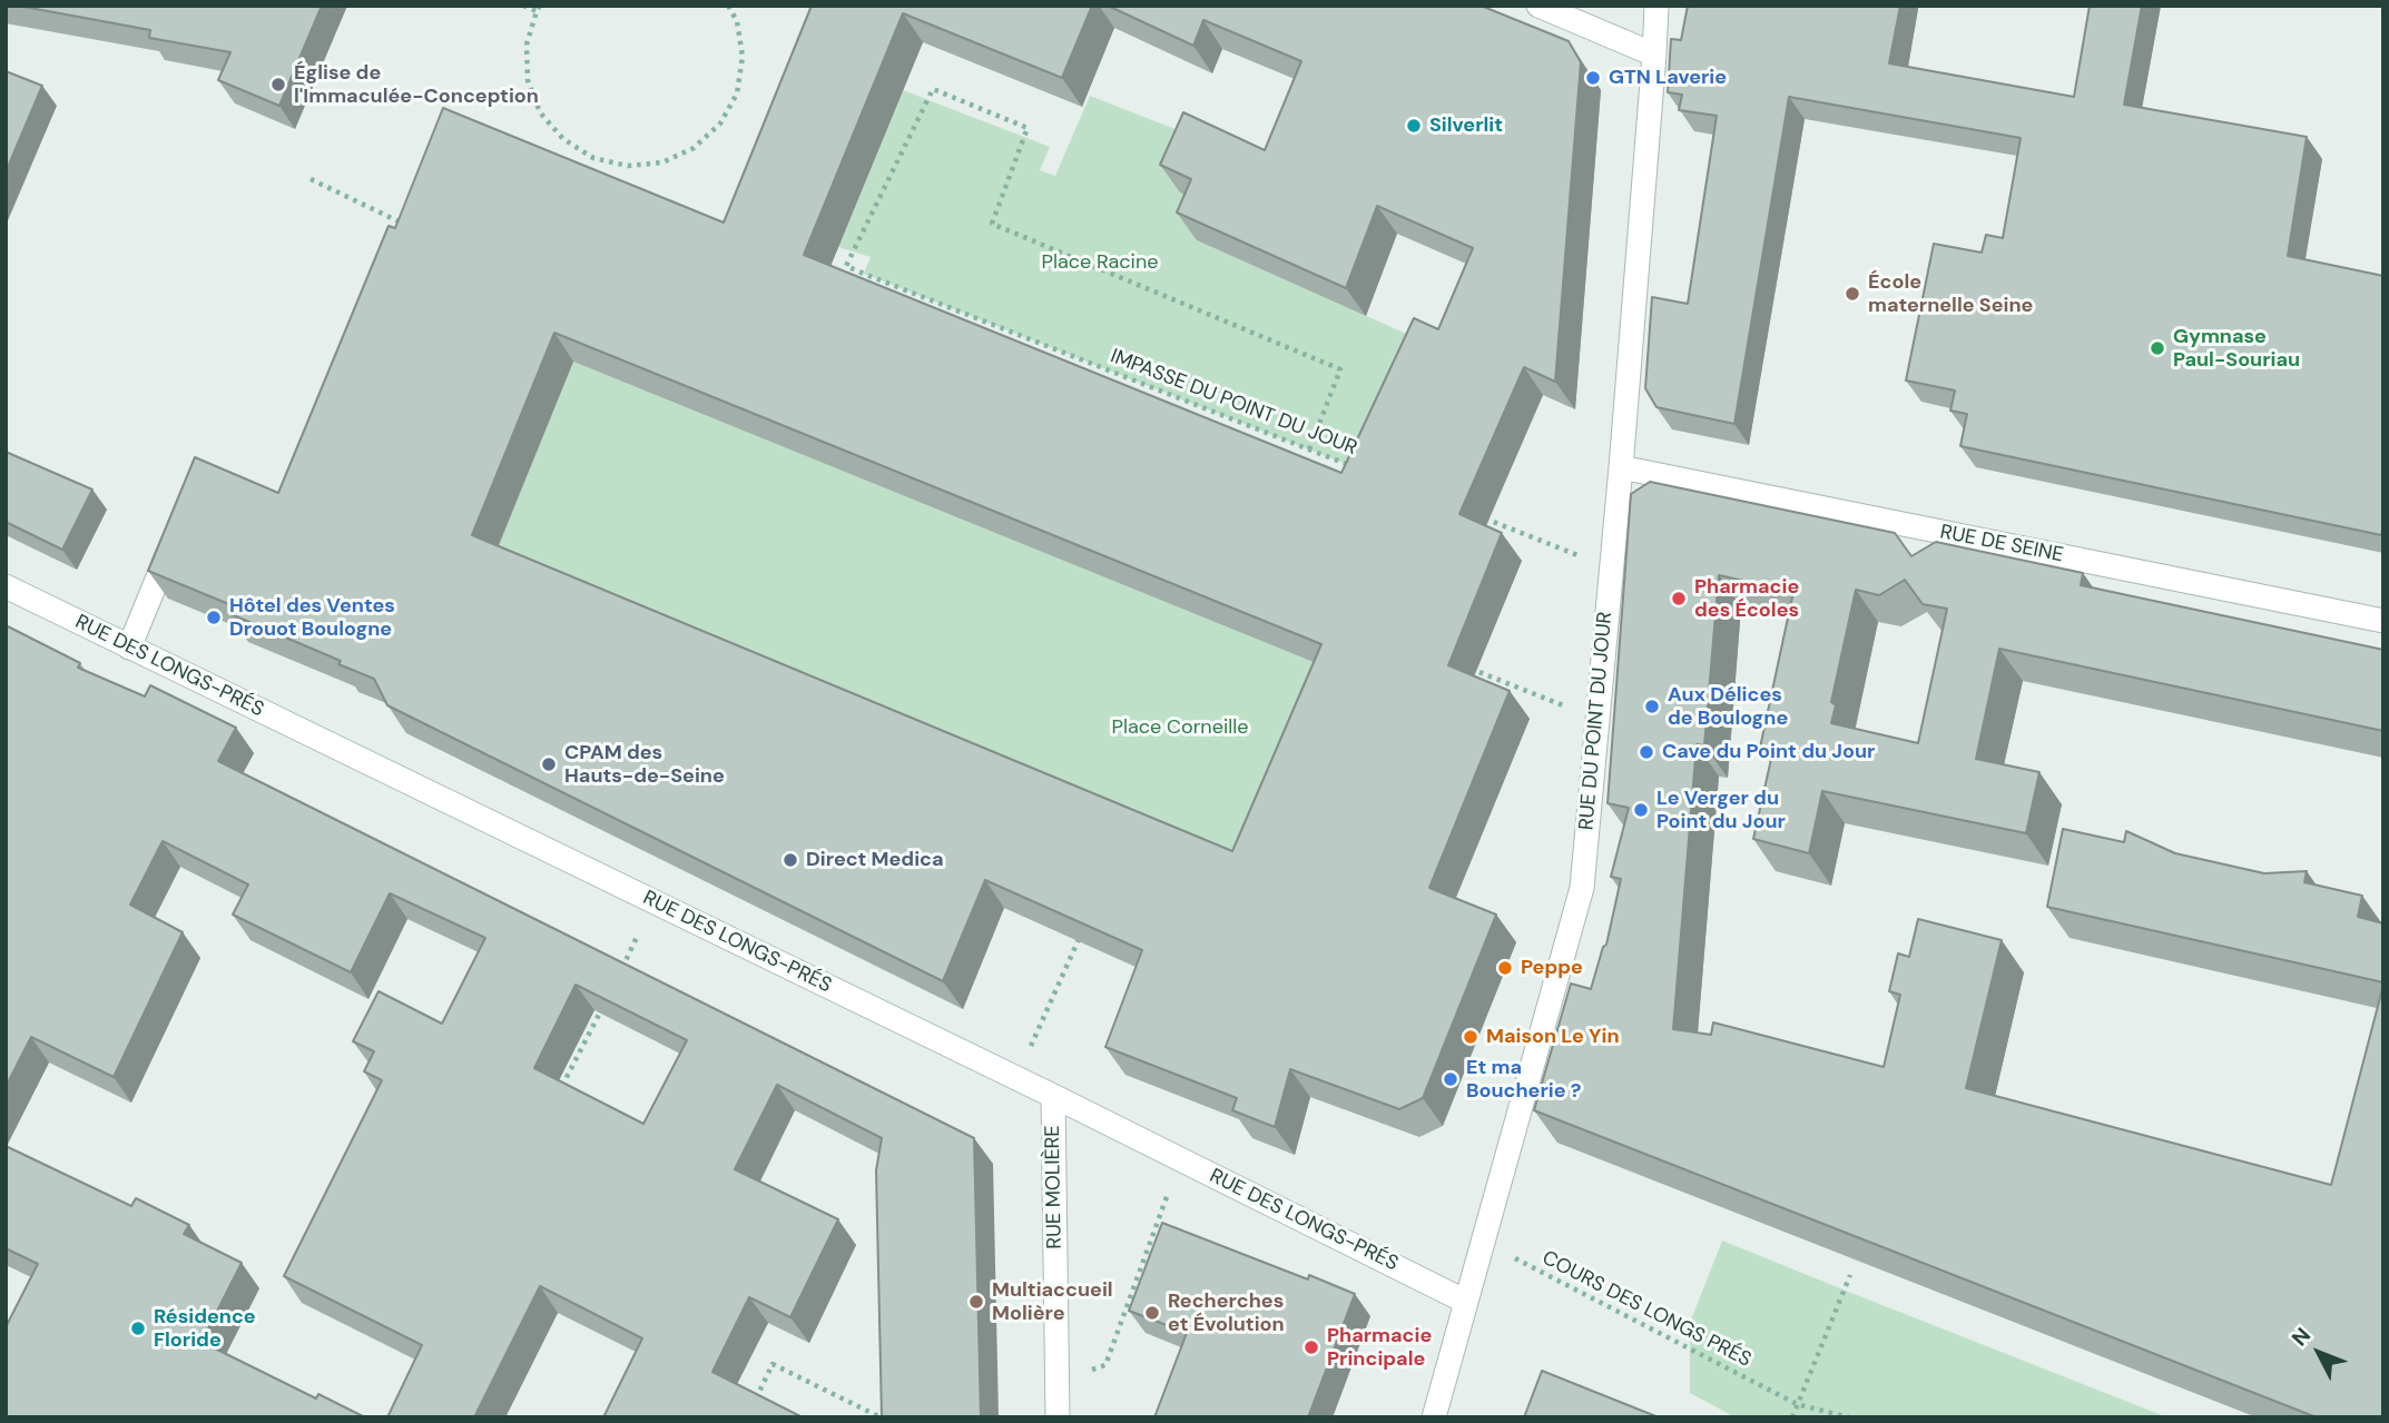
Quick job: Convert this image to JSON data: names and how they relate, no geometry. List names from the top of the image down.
{
  "streets": {
    "street": [
      "RUE DE SEINE",
      "RUE DES LONGS-PRÉS",
      "RUE DU POINT DU JOUR",
      "RUE MOLIÈRE"
    ],
    "path": ["IMPASSE DU POINT DU JOUR", "COURS DES LONGS PRÉS"]
  },
  "crossings": [
    ["RUE DE SEINE", "RUE DU POINT DU JOUR"],
    ["RUE DES LONGS-PRÉS", "RUE DU POINT DU JOUR"],
    ["RUE DES LONGS-PRÉS", "RUE MOLIÈRE"],
    ["RUE DU POINT DU JOUR", "COURS DES LONGS PRÉS"]
  ],
  "parks": ["Place Racine", "Place Corneille"],
  "places": [
    "GTN Laverie",
    "Église de l'Immaculée-Conception",
    "Silverlit",
    "École maternelle Seine",
    "Gymnase Paul-Souriau",
    "Pharmacie des Écoles",
    "Hôtel des Ventes Drouot Boulogne",
    "Aux Délices de Boulogne",
    "Cave du Point du Jour",
    "CPAM des Hauts-de-Seine",
    "Le Verger du Point du Jour",
    "Direct Medica",
    "Peppe",
    "Maison Le Yin",
    "Et ma Boucherie ?",
    "Multiaccueil Molière",
    "Recherches et Évolution",
    "Résidence Floride",
    "Pharmacie Principale"
  ],
  "north": "top left"
}
